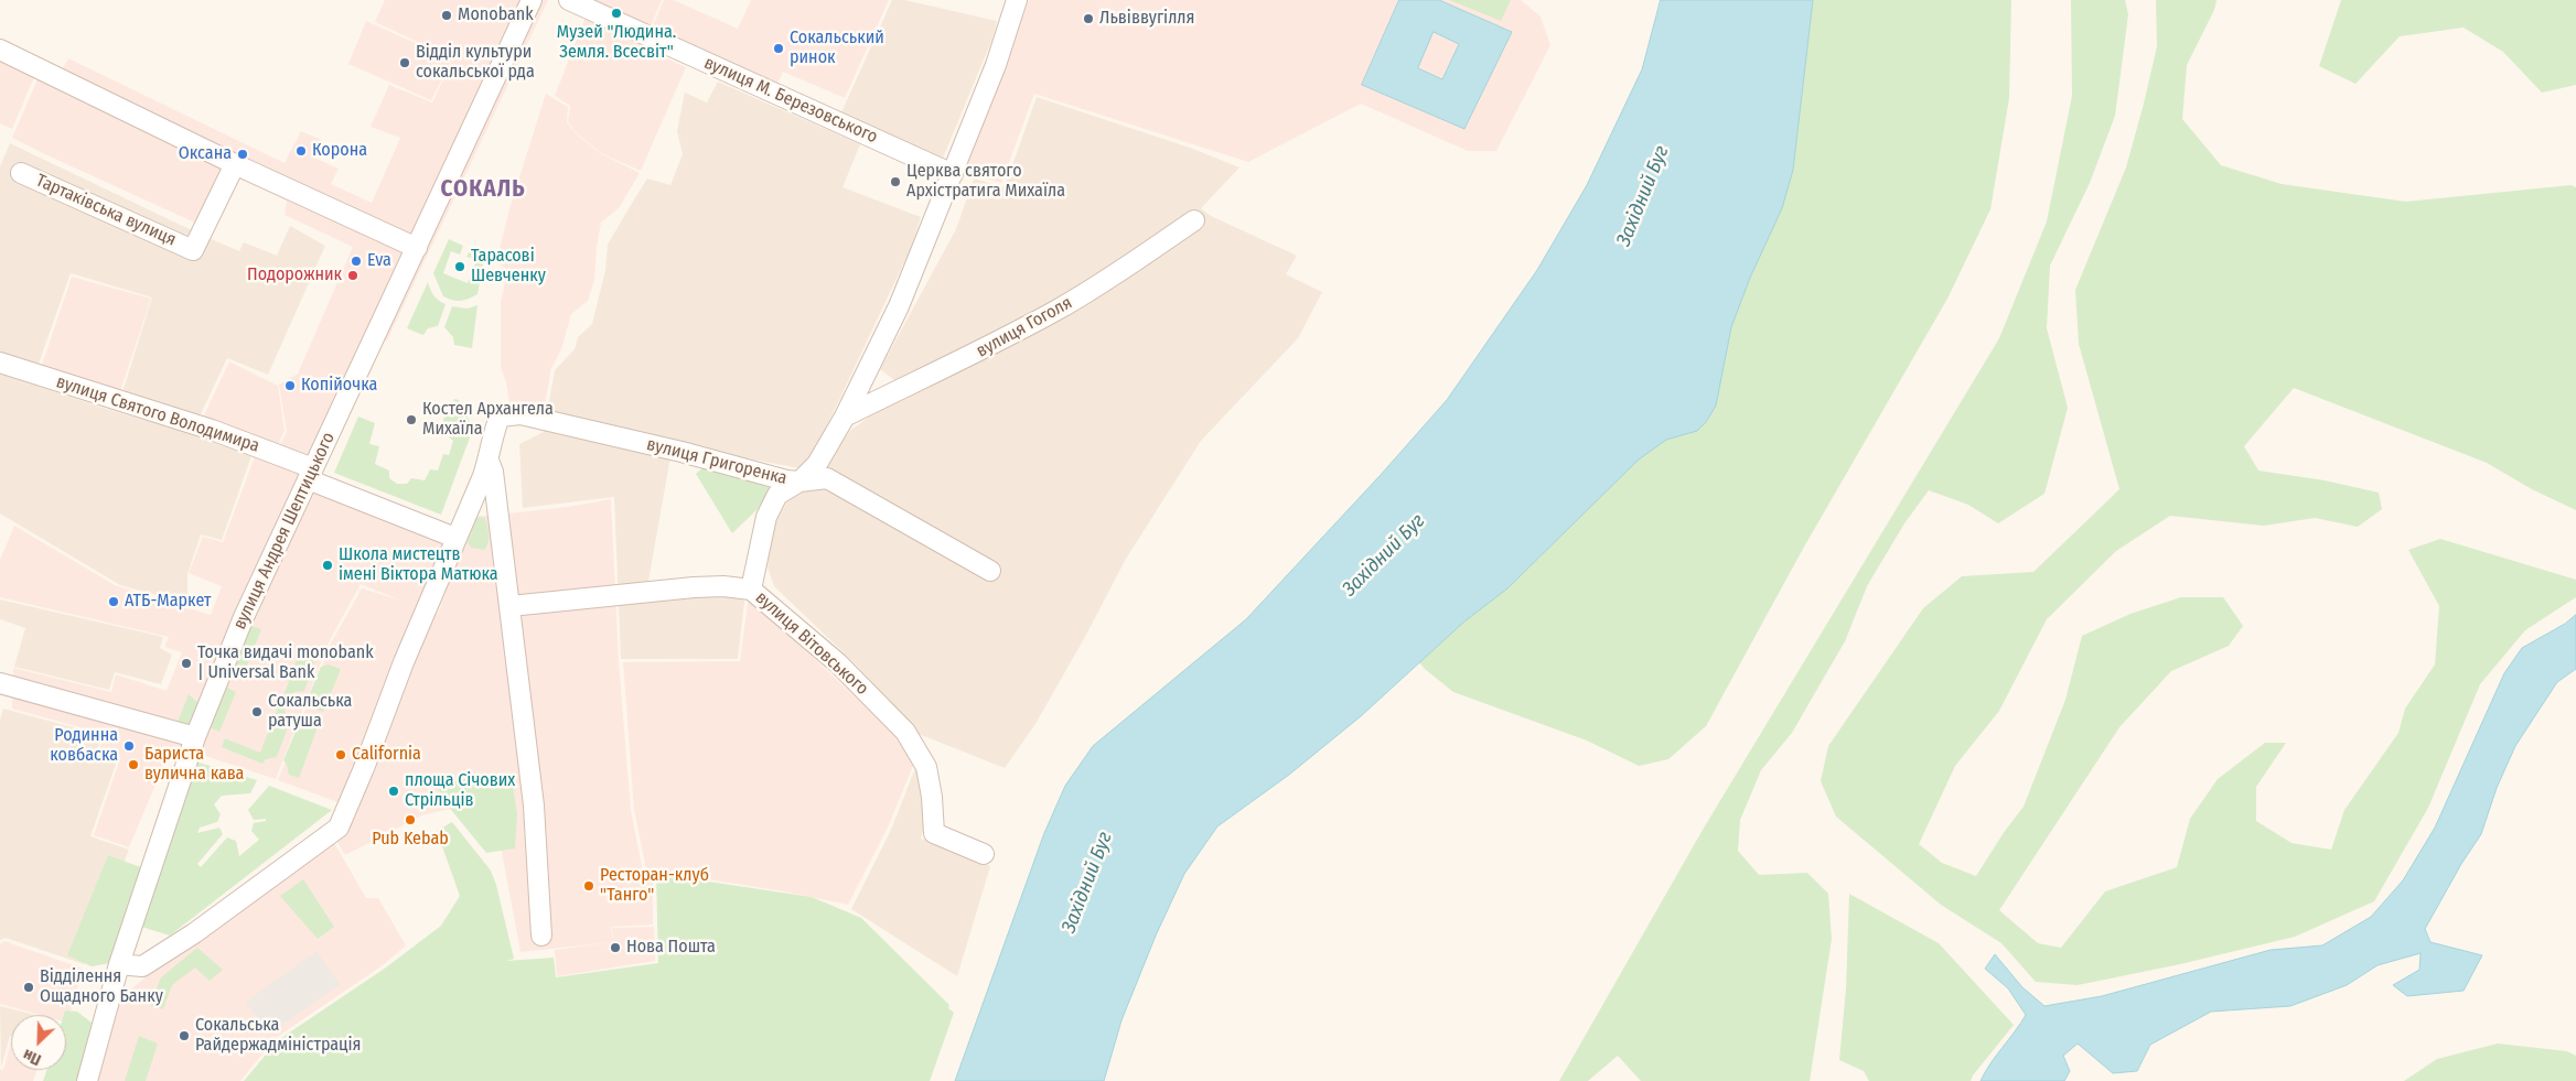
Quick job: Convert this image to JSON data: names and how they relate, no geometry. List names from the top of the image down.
{
  "streets": {
    "street": [
      "вулиця М. Березовського",
      "Тартаківська вулиця",
      "вулиця Гоголя",
      "вулиця Святого Володимира",
      "вулиця Григоренка",
      "вулиця Андрея Шептицького",
      "вулиця Вітовського"
    ]
  },
  "crossings": [
    ["вулиця Святого Володимира", "вулиця Андрея Шептицького"]
  ],
  "districts": ["СОКАЛЬ"],
  "water": ["Західний Буг"],
  "places": [
    "Музей \"Людина. Земля. Всесвіт\"",
    "Monobank",
    "Львіввугілля",
    "Сокальський ринок",
    "Відділ культури сокальської рда",
    "Корона",
    "Оксана",
    "Церква святого Архістратига Михаїла",
    "Eva",
    "Тарасові Шевченку",
    "Подорожник",
    "Копійочка",
    "Костел Архангела Михаїла",
    "Школа мистецтв імені Віктора Матюка",
    "АТБ-Маркет",
    "Точка видачі monobank | Universal Bank",
    "Сокальська ратуша",
    "Родинна ковбаска",
    "California",
    "Бариста вулична кава",
    "площа Січових Стрільців",
    "Pub Kebab",
    "Ресторан-клуб \"Танго\"",
    "Нова Пошта",
    "Відділення Ощадного Банку",
    "Сокальська Райдержадміністрація"
  ],
  "north": "bottom left"
}
